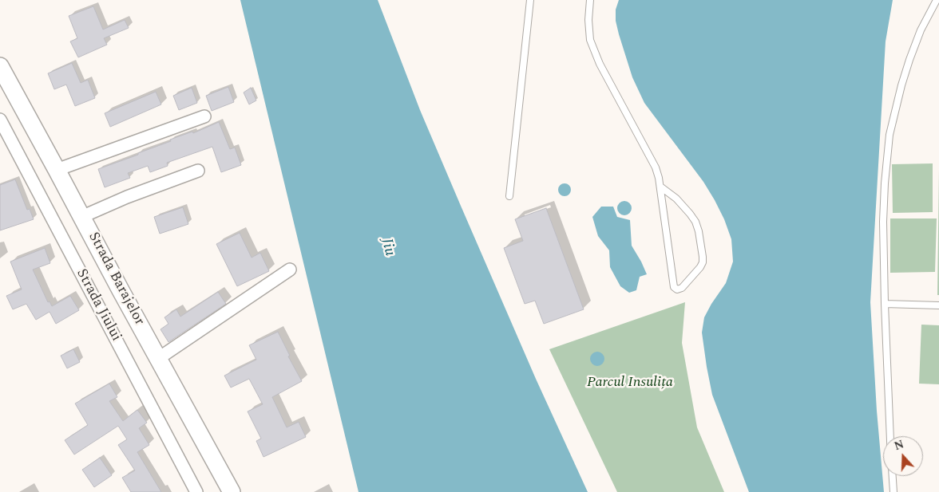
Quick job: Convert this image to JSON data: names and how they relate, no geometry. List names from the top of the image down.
{
  "streets": {
    "main road": ["Strada Barajelor"],
    "street": ["Strada Jiului"]
  },
  "water": ["Jiu"],
  "parks": ["Parcul Insulița"],
  "north": "top"
}
